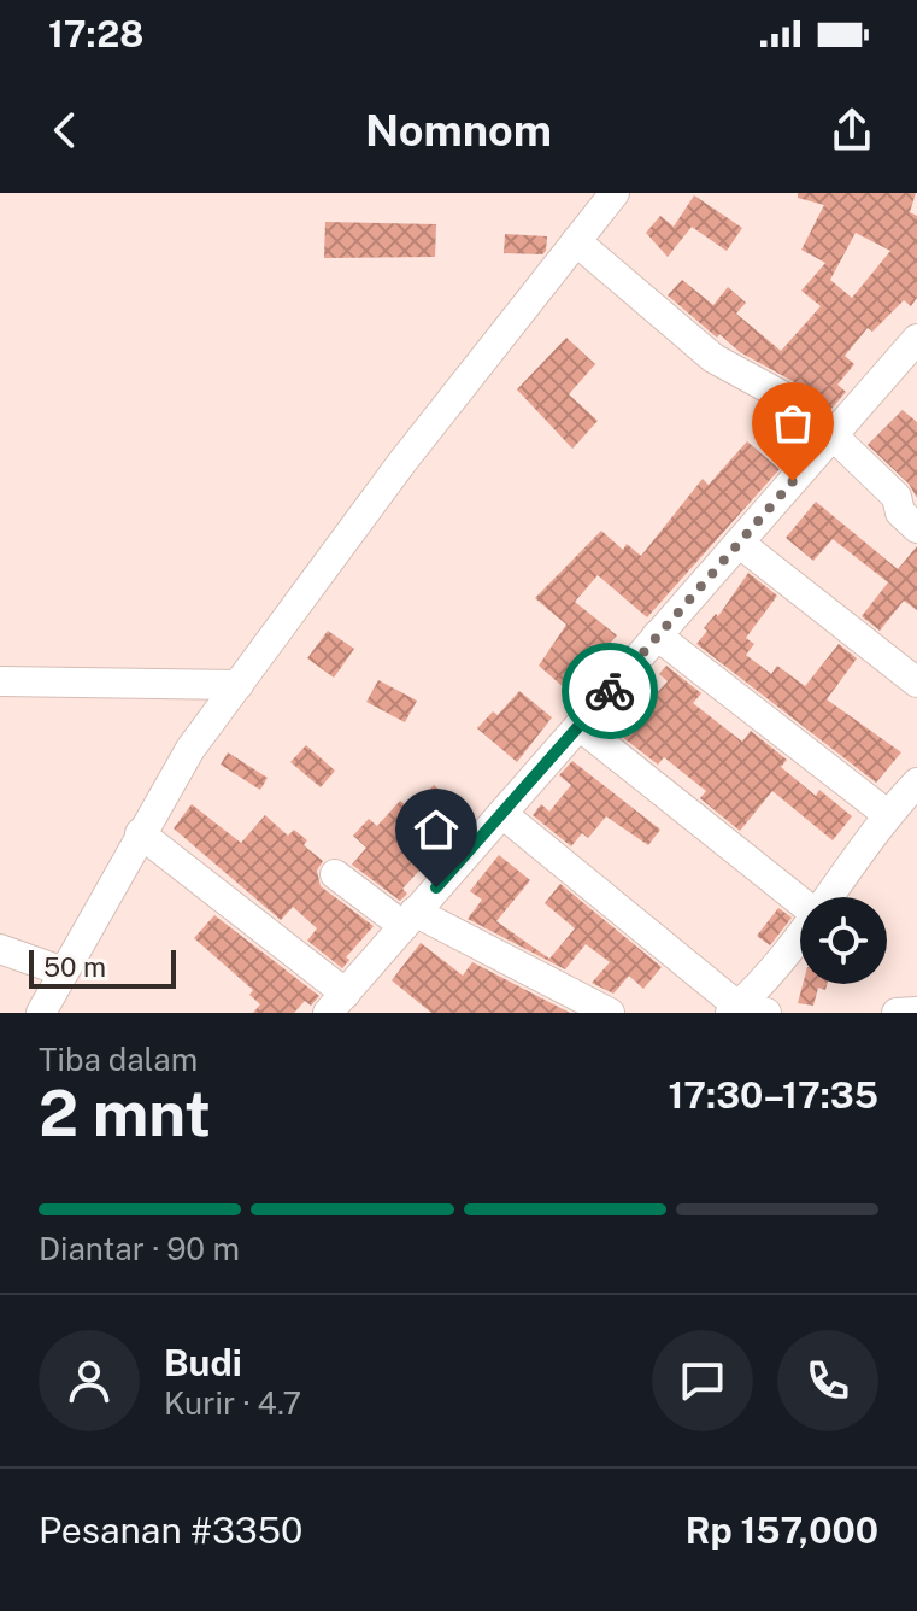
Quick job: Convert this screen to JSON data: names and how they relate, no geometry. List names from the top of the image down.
{
  "scale_bar": "50 m",
  "page": {
    "status": "17:28",
    "header": "Nomnom",
    "scale": "50 m",
    "heading": ["2 mnt", "Tiba dalam", "17:30–17:35"],
    "panel": [
      "Budi",
      "Kurir · 4.7",
      "Pesanan #3350",
      "Rp 157,000"
    ],
    "bar": "Diantar · 90 m"
  }
}
